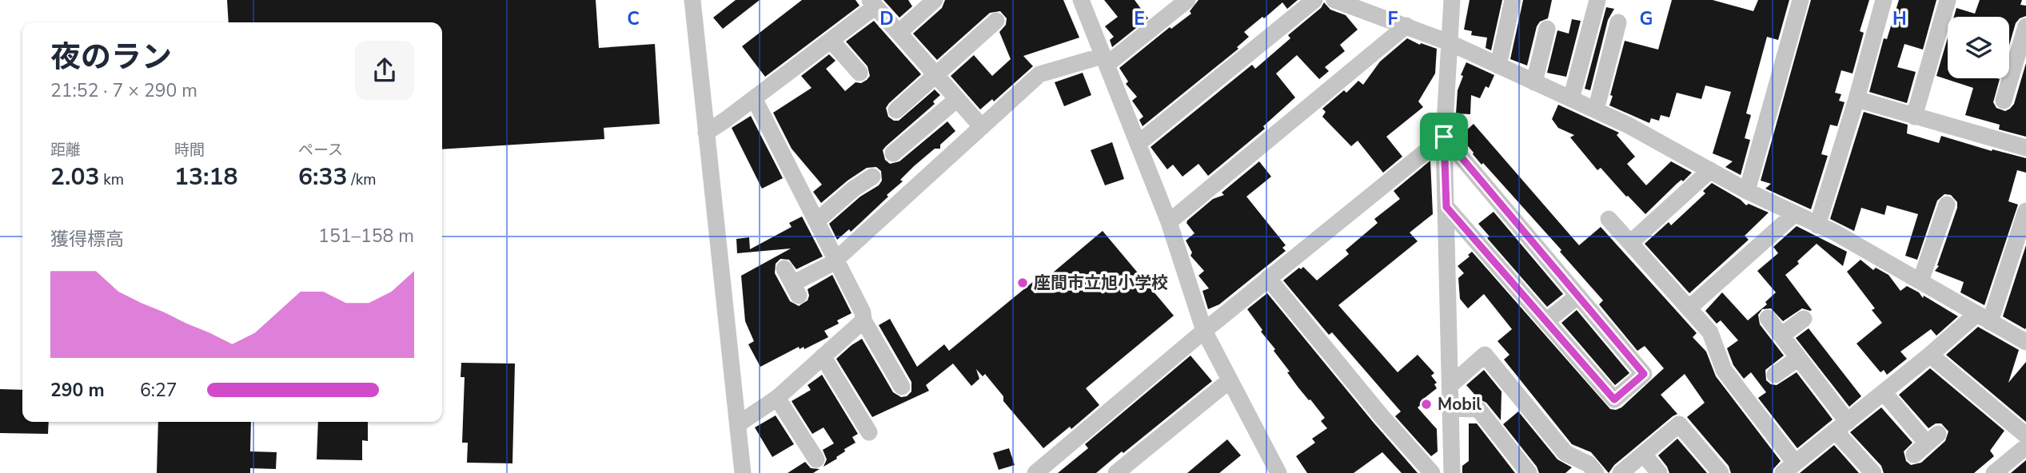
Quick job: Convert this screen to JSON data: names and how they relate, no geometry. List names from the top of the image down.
{
  "places": ["座間市立旭小学校", "Mobil"],
  "page": {
    "heading": ["夜のラン", "21:52 · 7 × 290 m"],
    "stats": [
      ["距離", "2.03 km"],
      ["時間", "13:18"],
      ["ペース", "6:33 /km"]
    ],
    "chart": ["獲得標高", "151–158 m"],
    "list": [
      {
        "name": "290 m",
        "note": "6:27"
      }
    ]
  },
  "grid": {
    "columns": [
      "C",
      "D",
      "E",
      "F",
      "G",
      "H"
    ]
  }
}
